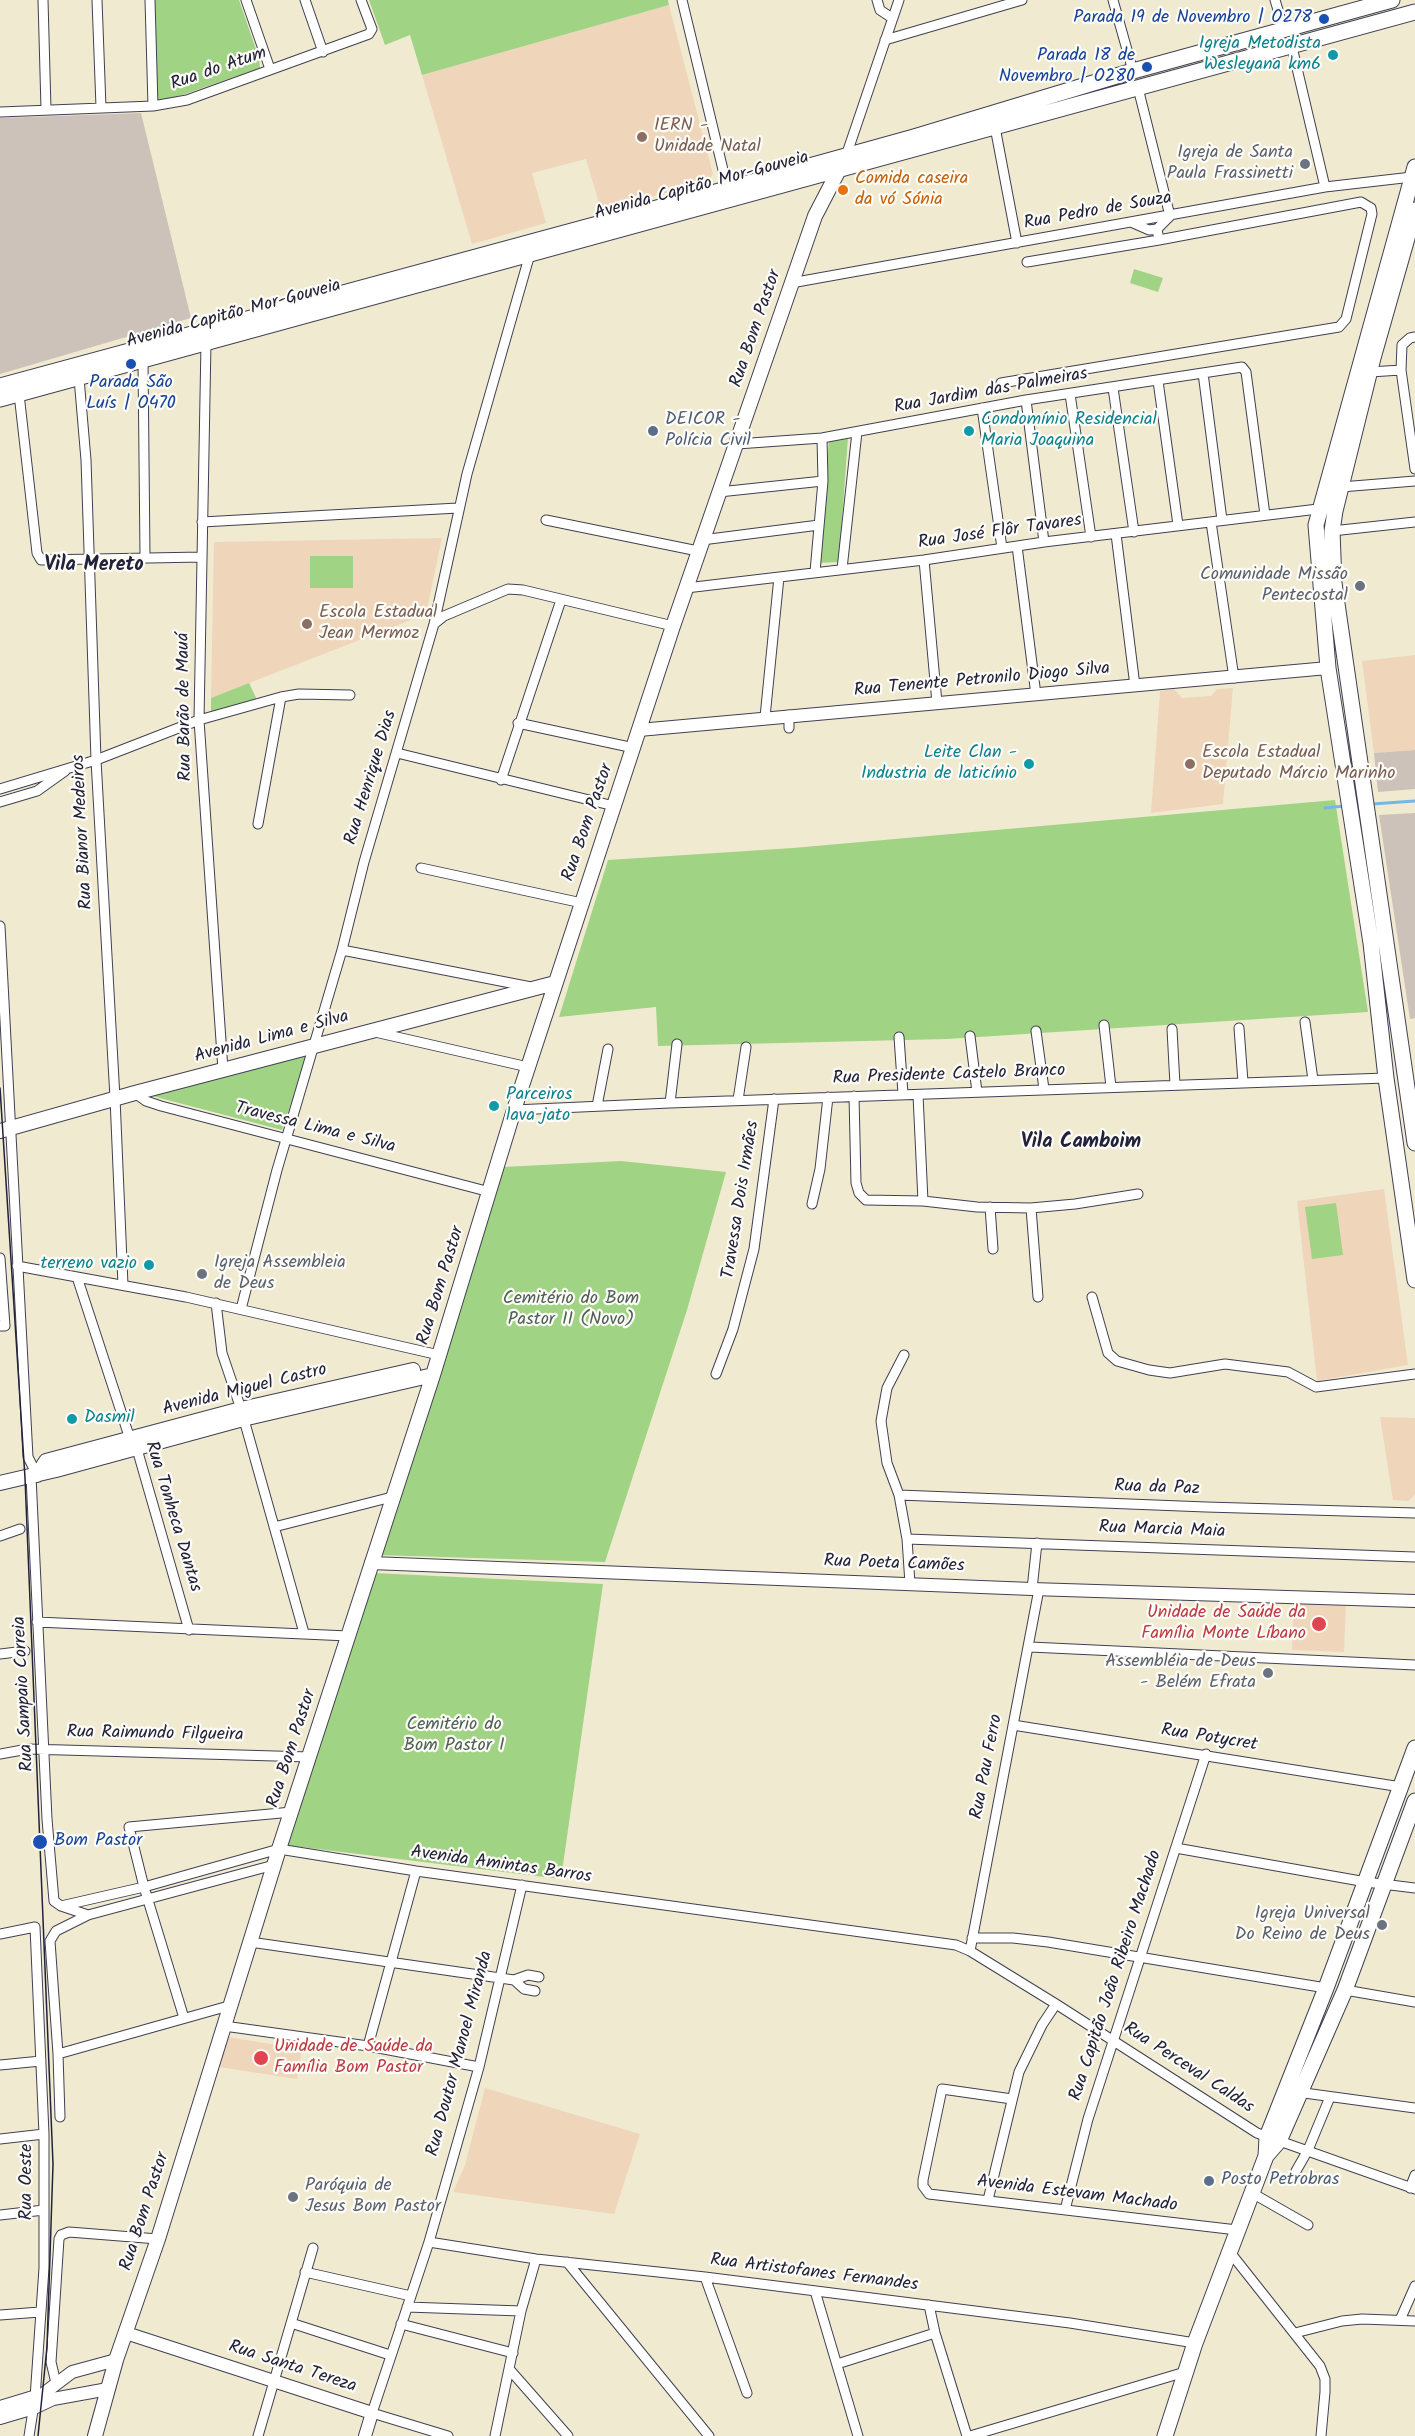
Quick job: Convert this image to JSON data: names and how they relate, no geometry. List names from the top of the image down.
{
  "streets": {
    "main road": [
      "Avenida Capitão Mor-Gouveia",
      "Rua Bom Pastor",
      "Avenida Lima e Silva",
      "Avenida Miguel Castro"
    ],
    "street": [
      "Rua do Atum",
      "Rua Pedro de Souza",
      "Rua Jardim das Palmeiras",
      "Rua José Flôr Tavares",
      "Rua Tenente Petronilo Diogo Silva",
      "Rua Barão de Mauá",
      "Rua Henrique Dias",
      "Rua Bianor Medeiros",
      "Rua Presidente Castelo Branco",
      "Travessa Lima e Silva",
      "Travessa Dois Irmães",
      "Rua da Paz",
      "Rua Tonheca Dantas",
      "Rua Marcia Maia",
      "Rua Poeta Camões",
      "Rua Sampaio Correia",
      "Rua Raimundo Filgueira",
      "Rua Potycret",
      "Rua Pau Ferro",
      "Avenida Amintas Barros",
      "Rua Capitão João Ribeiro Machado",
      "Rua Doutor Manoel Miranda",
      "Rua Perceval Caldas",
      "Rua Oeste",
      "Avenida Estevam Machado",
      "Rua Artistofanes Fernandes",
      "Rua Santa Tereza"
    ]
  },
  "crossings": [
    ["Avenida Capitão Mor-Gouveia", "Rua Bom Pastor"],
    ["Avenida Capitão Mor-Gouveia", "Rua Barão de Mauá"],
    ["Avenida Capitão Mor-Gouveia", "Rua Henrique Dias"],
    ["Avenida Capitão Mor-Gouveia", "Rua Bianor Medeiros"],
    ["Rua Pedro de Souza", "Rua Bom Pastor"],
    ["Rua Bom Pastor", "Rua Jardim das Palmeiras"],
    ["Rua Bom Pastor", "Rua José Flôr Tavares"],
    ["Rua Bom Pastor", "Rua Tenente Petronilo Diogo Silva"],
    ["Rua Bom Pastor", "Avenida Lima e Silva"],
    ["Rua Bom Pastor", "Rua Presidente Castelo Branco"],
    ["Rua Bom Pastor", "Travessa Lima e Silva"],
    ["Rua Bom Pastor", "Avenida Miguel Castro"],
    ["Rua Bom Pastor", "Rua Poeta Camões"],
    ["Rua Bom Pastor", "Rua Raimundo Filgueira"],
    ["Rua Bom Pastor", "Avenida Amintas Barros"],
    ["Rua Bom Pastor", "Rua Santa Tereza"],
    ["Rua Jardim das Palmeiras", "Rua José Flôr Tavares"],
    ["Rua Barão de Mauá", "Avenida Lima e Silva"],
    ["Rua Henrique Dias", "Avenida Lima e Silva"],
    ["Rua Henrique Dias", "Travessa Lima e Silva"],
    ["Rua Bianor Medeiros", "Avenida Lima e Silva"],
    ["Avenida Lima e Silva", "Travessa Lima e Silva"],
    ["Avenida Lima e Silva", "Rua Sampaio Correia"],
    ["Rua Presidente Castelo Branco", "Travessa Dois Irmães"],
    ["Avenida Miguel Castro", "Rua Tonheca Dantas"],
    ["Rua Marcia Maia", "Rua Pau Ferro"],
    ["Rua Poeta Camões", "Rua Pau Ferro"],
    ["Rua Sampaio Correia", "Rua Raimundo Filgueira"],
    ["Rua Sampaio Correia", "Avenida Amintas Barros"],
    ["Rua Potycret", "Rua Pau Ferro"],
    ["Rua Potycret", "Rua Capitão João Ribeiro Machado"],
    ["Rua Pau Ferro", "Avenida Amintas Barros"],
    ["Rua Pau Ferro", "Rua Perceval Caldas"],
    ["Avenida Amintas Barros", "Rua Doutor Manoel Miranda"],
    ["Avenida Amintas Barros", "Rua Perceval Caldas"],
    ["Rua Capitão João Ribeiro Machado", "Rua Perceval Caldas"],
    ["Rua Capitão João Ribeiro Machado", "Avenida Estevam Machado"],
    ["Rua Doutor Manoel Miranda", "Rua Artistofanes Fernandes"],
    ["Rua Doutor Manoel Miranda", "Rua Santa Tereza"]
  ],
  "districts": ["Vila Mereto", "Vila Camboim"],
  "parks": ["Cemitério do Bom Pastor II (Novo)", "Cemitério do Bom Pastor I"],
  "places": [
    "Parada 19 de Novembro | O278",
    "Igreja Metodista Wesleyana km6",
    "Parada 18 de Novembro | O280",
    "IERN - Unidade Natal",
    "Igreja de Santa Paula Frassinetti",
    "Comida caseira da vó Sónia",
    "Parada São Luís | O470",
    "DEICOR - Polícia Civil",
    "Condomínio Residencial Maria Joaquina",
    "Comunidade Missão Pentecostal",
    "Escola Estadual Jean Mermoz",
    "Leite Clan - Industria de laticínio",
    "Escola Estadual Deputado Márcio Marinho",
    "Parceiros lava jato",
    "terreno vazio",
    "Igreja Assembleia de Deus",
    "Dasmil",
    "Unidade de Saúde da Família Monte Líbano",
    "Assembléia de Deus - Belém Efrata",
    "Bom Pastor",
    "Igreja Universal Do Reino de Deus",
    "Unidade de Saúde da Família Bom Pastor",
    "Posto Petrobras",
    "Paróquia de Jesus Bom Pastor"
  ]
}
